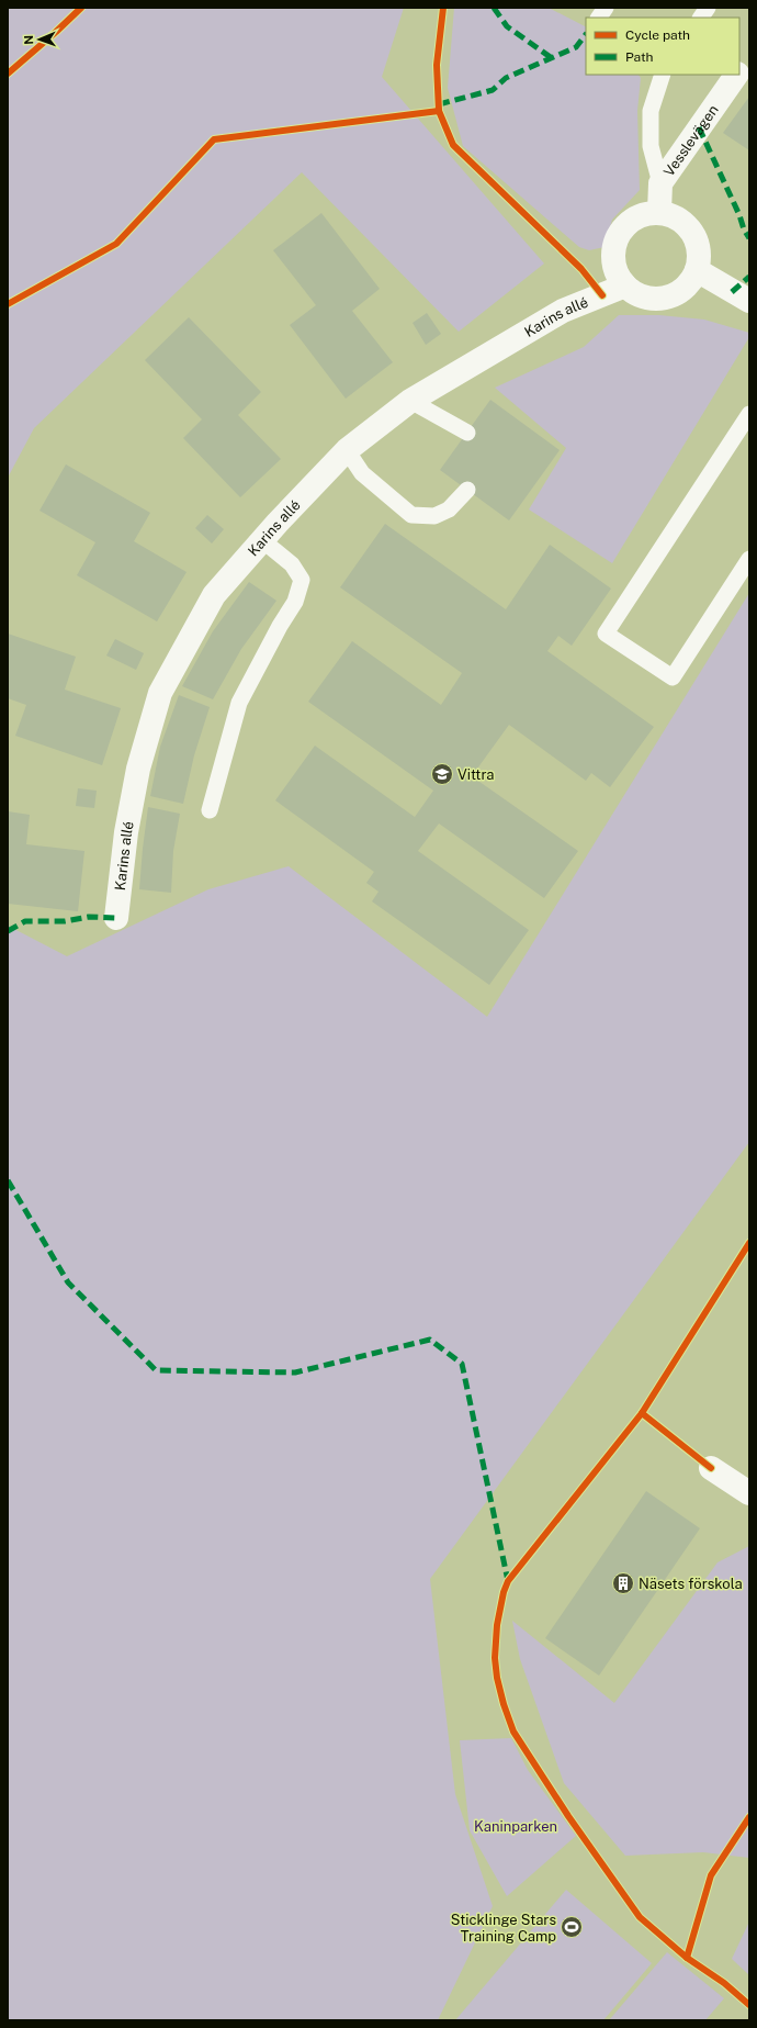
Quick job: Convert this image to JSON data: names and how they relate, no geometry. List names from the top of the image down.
{
  "streets": {
    "street": ["Vesslevägen", "Karins allé"]
  },
  "crossings": [
    ["Vesslevägen", "Karins allé"]
  ],
  "parks": ["Kaninparken"],
  "places": {
    "school or university": ["Vittra"],
    "building": ["Näsets förskola"],
    "sports": ["Sticklinge Stars Training Camp"]
  },
  "legend": ["Cycle path", "Path"],
  "north": "left"
}
